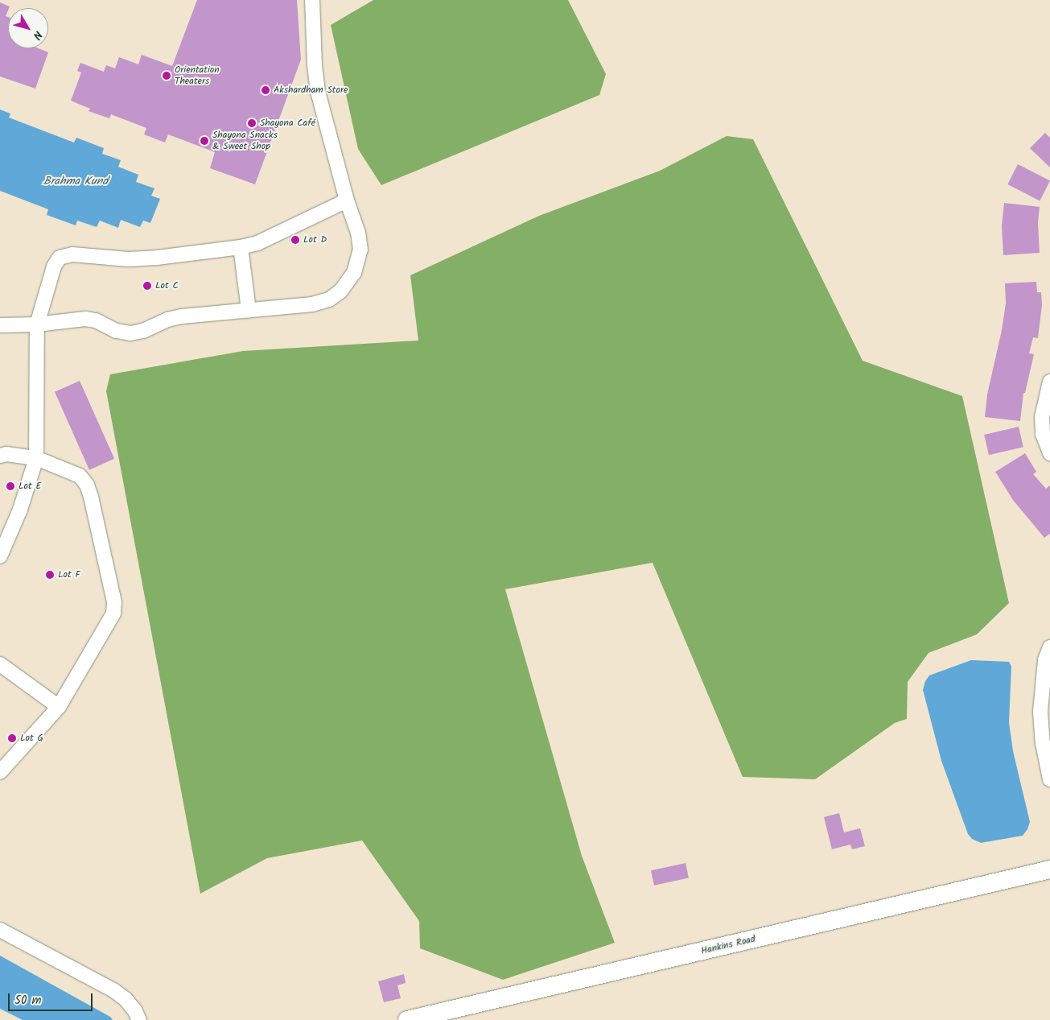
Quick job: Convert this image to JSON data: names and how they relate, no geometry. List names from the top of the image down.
{
  "streets": {
    "main road": ["Hankins Road"]
  },
  "water": ["Brahma Kund"],
  "places": [
    "Orientation Theaters",
    "Akshardham Store",
    "Shayona Café",
    "Shayona Snacks & Sweet Shop",
    "Lot D",
    "Lot C",
    "Lot E",
    "Lot F",
    "Lot G"
  ],
  "scale_bar": "50 m",
  "north": "bottom right"
}
